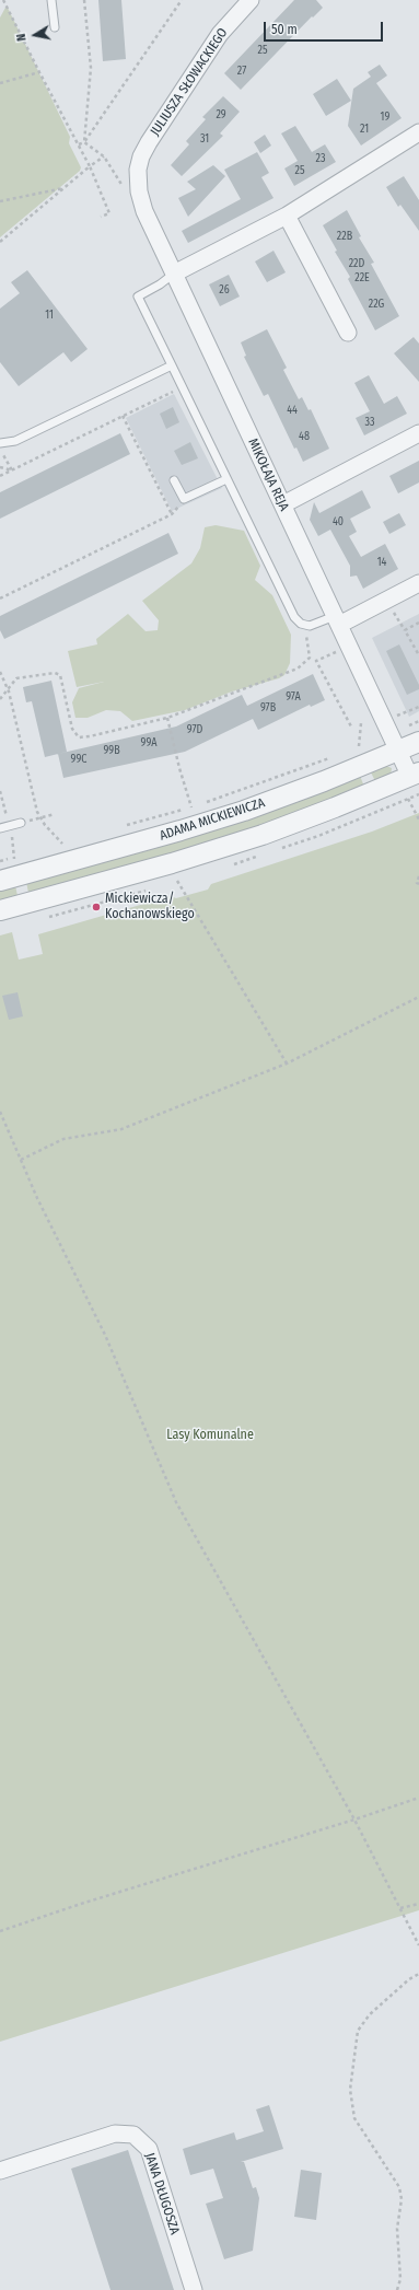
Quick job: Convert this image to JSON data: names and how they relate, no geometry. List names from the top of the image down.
{
  "streets": {
    "street": [
      "JULIUSZA SŁOWACKIEGO",
      "MIKOŁAJA REJA",
      "ADAMA MICKIEWICZA",
      "JANA DŁUGOSZA"
    ]
  },
  "crossings": [
    ["JULIUSZA SŁOWACKIEGO", "MIKOŁAJA REJA"],
    ["MIKOŁAJA REJA", "ADAMA MICKIEWICZA"]
  ],
  "parks": ["Lasy Komunalne"],
  "places": ["Mickiewicza/ Kochanowskiego"],
  "house_numbers": [
    "25",
    "27",
    "29",
    "19",
    "21",
    "31",
    "23",
    "25",
    "22B",
    "22D",
    "22E",
    "26",
    "22G",
    "11",
    "44",
    "33",
    "48",
    "40",
    "14",
    "97A",
    "97B",
    "97D",
    "99A",
    "99B",
    "99C"
  ],
  "scale_bar": "50 m",
  "north": "left"
}
